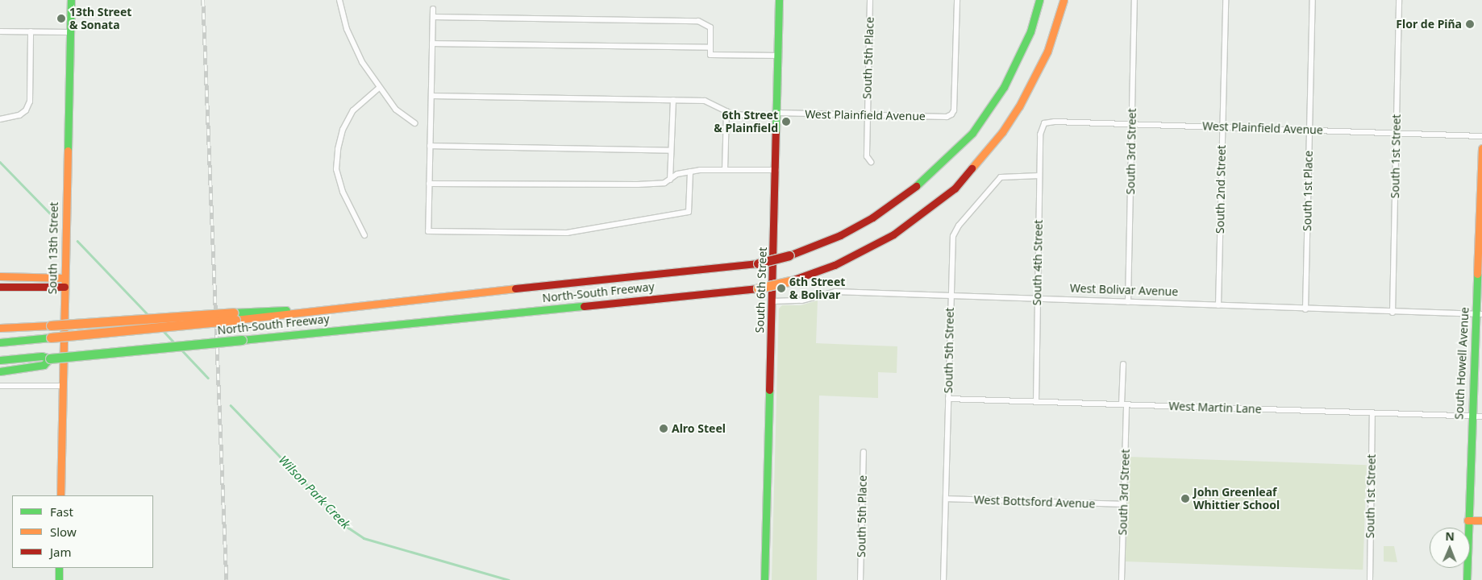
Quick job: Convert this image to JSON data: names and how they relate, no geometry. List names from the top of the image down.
{
  "streets": {
    "main road": [
      "South 13th Street",
      "South 6th Street",
      "North-South Freeway",
      "South Howell Avenue"
    ],
    "street": [
      "South 5th Place",
      "West Plainfield Avenue",
      "South 3rd Street",
      "South 1st Street",
      "South 2nd Street",
      "South 1st Place",
      "South 4th Street",
      "West Bolivar Avenue",
      "South 5th Street",
      "West Martin Lane",
      "West Bottsford Avenue"
    ]
  },
  "crossings": [
    ["South 5th Place", "West Plainfield Avenue"],
    ["West Plainfield Avenue", "South 3rd Street"],
    ["West Plainfield Avenue", "South 1st Street"],
    ["West Plainfield Avenue", "South 2nd Street"],
    ["West Plainfield Avenue", "South 1st Place"],
    ["West Plainfield Avenue", "South 4th Street"],
    ["West Plainfield Avenue", "South 6th Street"],
    ["South 3rd Street", "West Bolivar Avenue"],
    ["South 3rd Street", "West Martin Lane"],
    ["South 3rd Street", "West Bottsford Avenue"],
    ["South 1st Street", "West Bolivar Avenue"],
    ["South 1st Street", "West Martin Lane"],
    ["South 2nd Street", "West Bolivar Avenue"],
    ["South 1st Place", "West Bolivar Avenue"],
    ["South 4th Street", "West Bolivar Avenue"],
    ["South 4th Street", "South 5th Street"],
    ["South 4th Street", "West Martin Lane"],
    ["South 6th Street", "West Bolivar Avenue"],
    ["West Bolivar Avenue", "South 5th Street"],
    ["West Bolivar Avenue", "South Howell Avenue"],
    ["South 5th Street", "West Martin Lane"],
    ["South 5th Street", "West Bottsford Avenue"],
    ["South Howell Avenue", "West Martin Lane"]
  ],
  "water": ["Wilson Park Creek"],
  "places": [
    "13th Street & Sonata",
    "Flor de Piña",
    "6th Street & Plainfield",
    "6th Street & Bolivar",
    "Alro Steel",
    "John Greenleaf Whittier School"
  ],
  "legend": ["Fast", "Slow", "Jam"],
  "north": "top"
}
